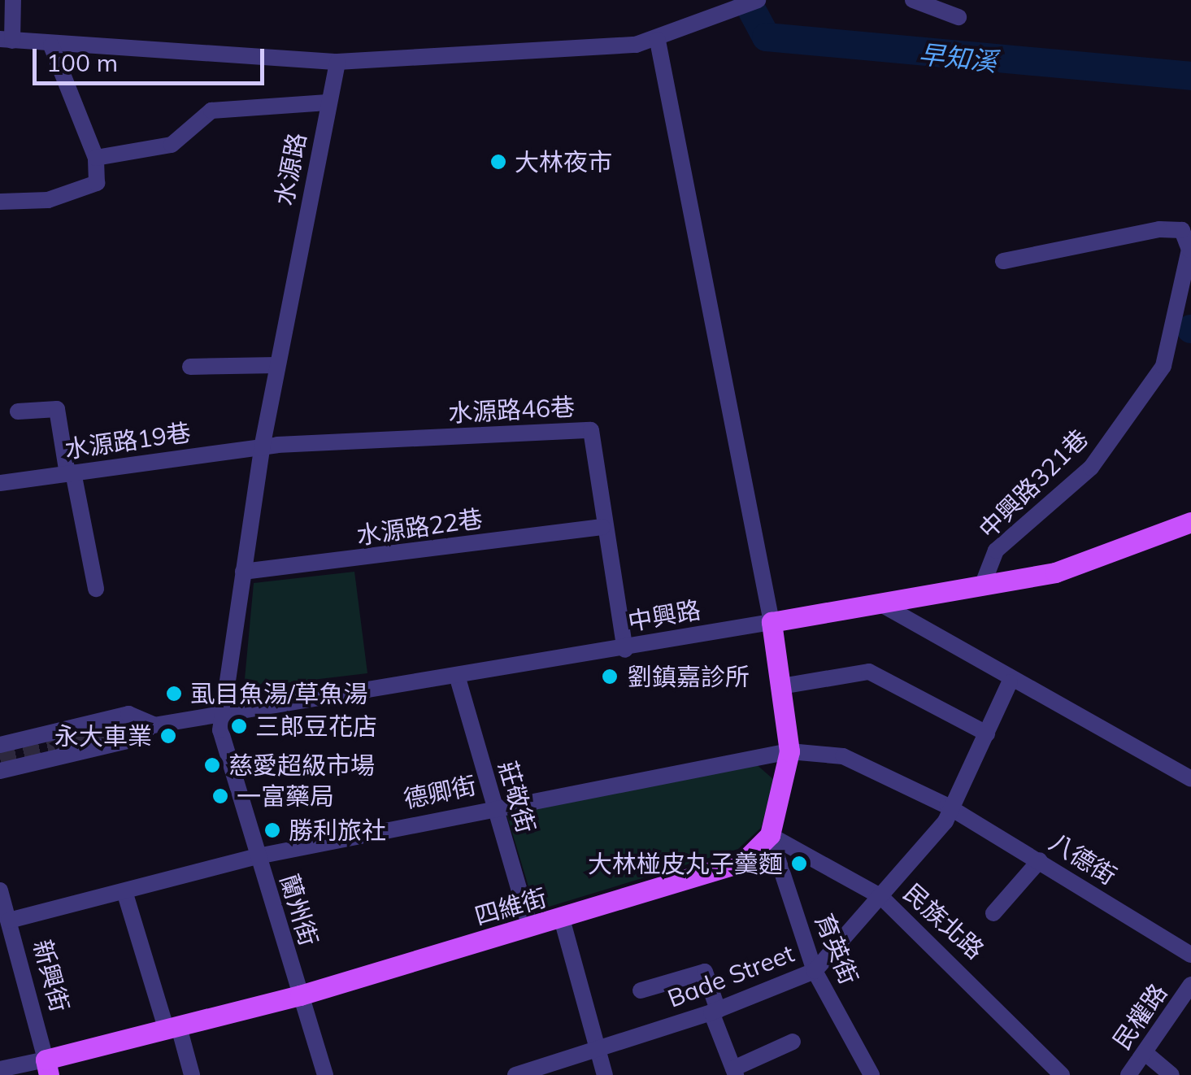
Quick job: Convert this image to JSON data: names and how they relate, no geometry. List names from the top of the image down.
{
  "streets": {
    "main road": ["中興路", "四維街"],
    "street": [
      "水源路",
      "水源路46巷",
      "水源路19巷",
      "中興路321巷",
      "水源路22巷",
      "德卿街",
      "莊敬街",
      "八德街",
      "蘭州街",
      "民族北路",
      "育英街",
      "新興街",
      "Bade Street",
      "民權路"
    ]
  },
  "crossings": [
    ["水源路", "水源路46巷"],
    ["水源路", "水源路19巷"],
    ["水源路", "水源路22巷"],
    ["水源路", "中興路"],
    ["水源路", "蘭州街"],
    ["水源路46巷", "水源路19巷"],
    ["水源路46巷", "水源路22巷"],
    ["水源路46巷", "中興路"],
    ["中興路321巷", "中興路"],
    ["中興路", "莊敬街"],
    ["中興路", "蘭州街"],
    ["德卿街", "莊敬街"],
    ["德卿街", "八德街"],
    ["德卿街", "蘭州街"],
    ["德卿街", "新興街"],
    ["德卿街", "Bade Street"],
    ["莊敬街", "四維街"],
    ["八德街", "Bade Street"],
    ["四維街", "蘭州街"],
    ["四維街", "民族北路"],
    ["四維街", "育英街"],
    ["四維街", "新興街"],
    ["民族北路", "育英街"],
    ["民族北路", "Bade Street"],
    ["育英街", "Bade Street"]
  ],
  "water": ["早知溪"],
  "places": [
    "大林夜市",
    "劉鎮嘉診所",
    "虱目魚湯/草魚湯",
    "三郎豆花店",
    "永大車業",
    "慈愛超級市場",
    "一富藥局",
    "勝利旅社",
    "大林椪皮丸子羹麵"
  ],
  "scale_bar": "100 m"
}
